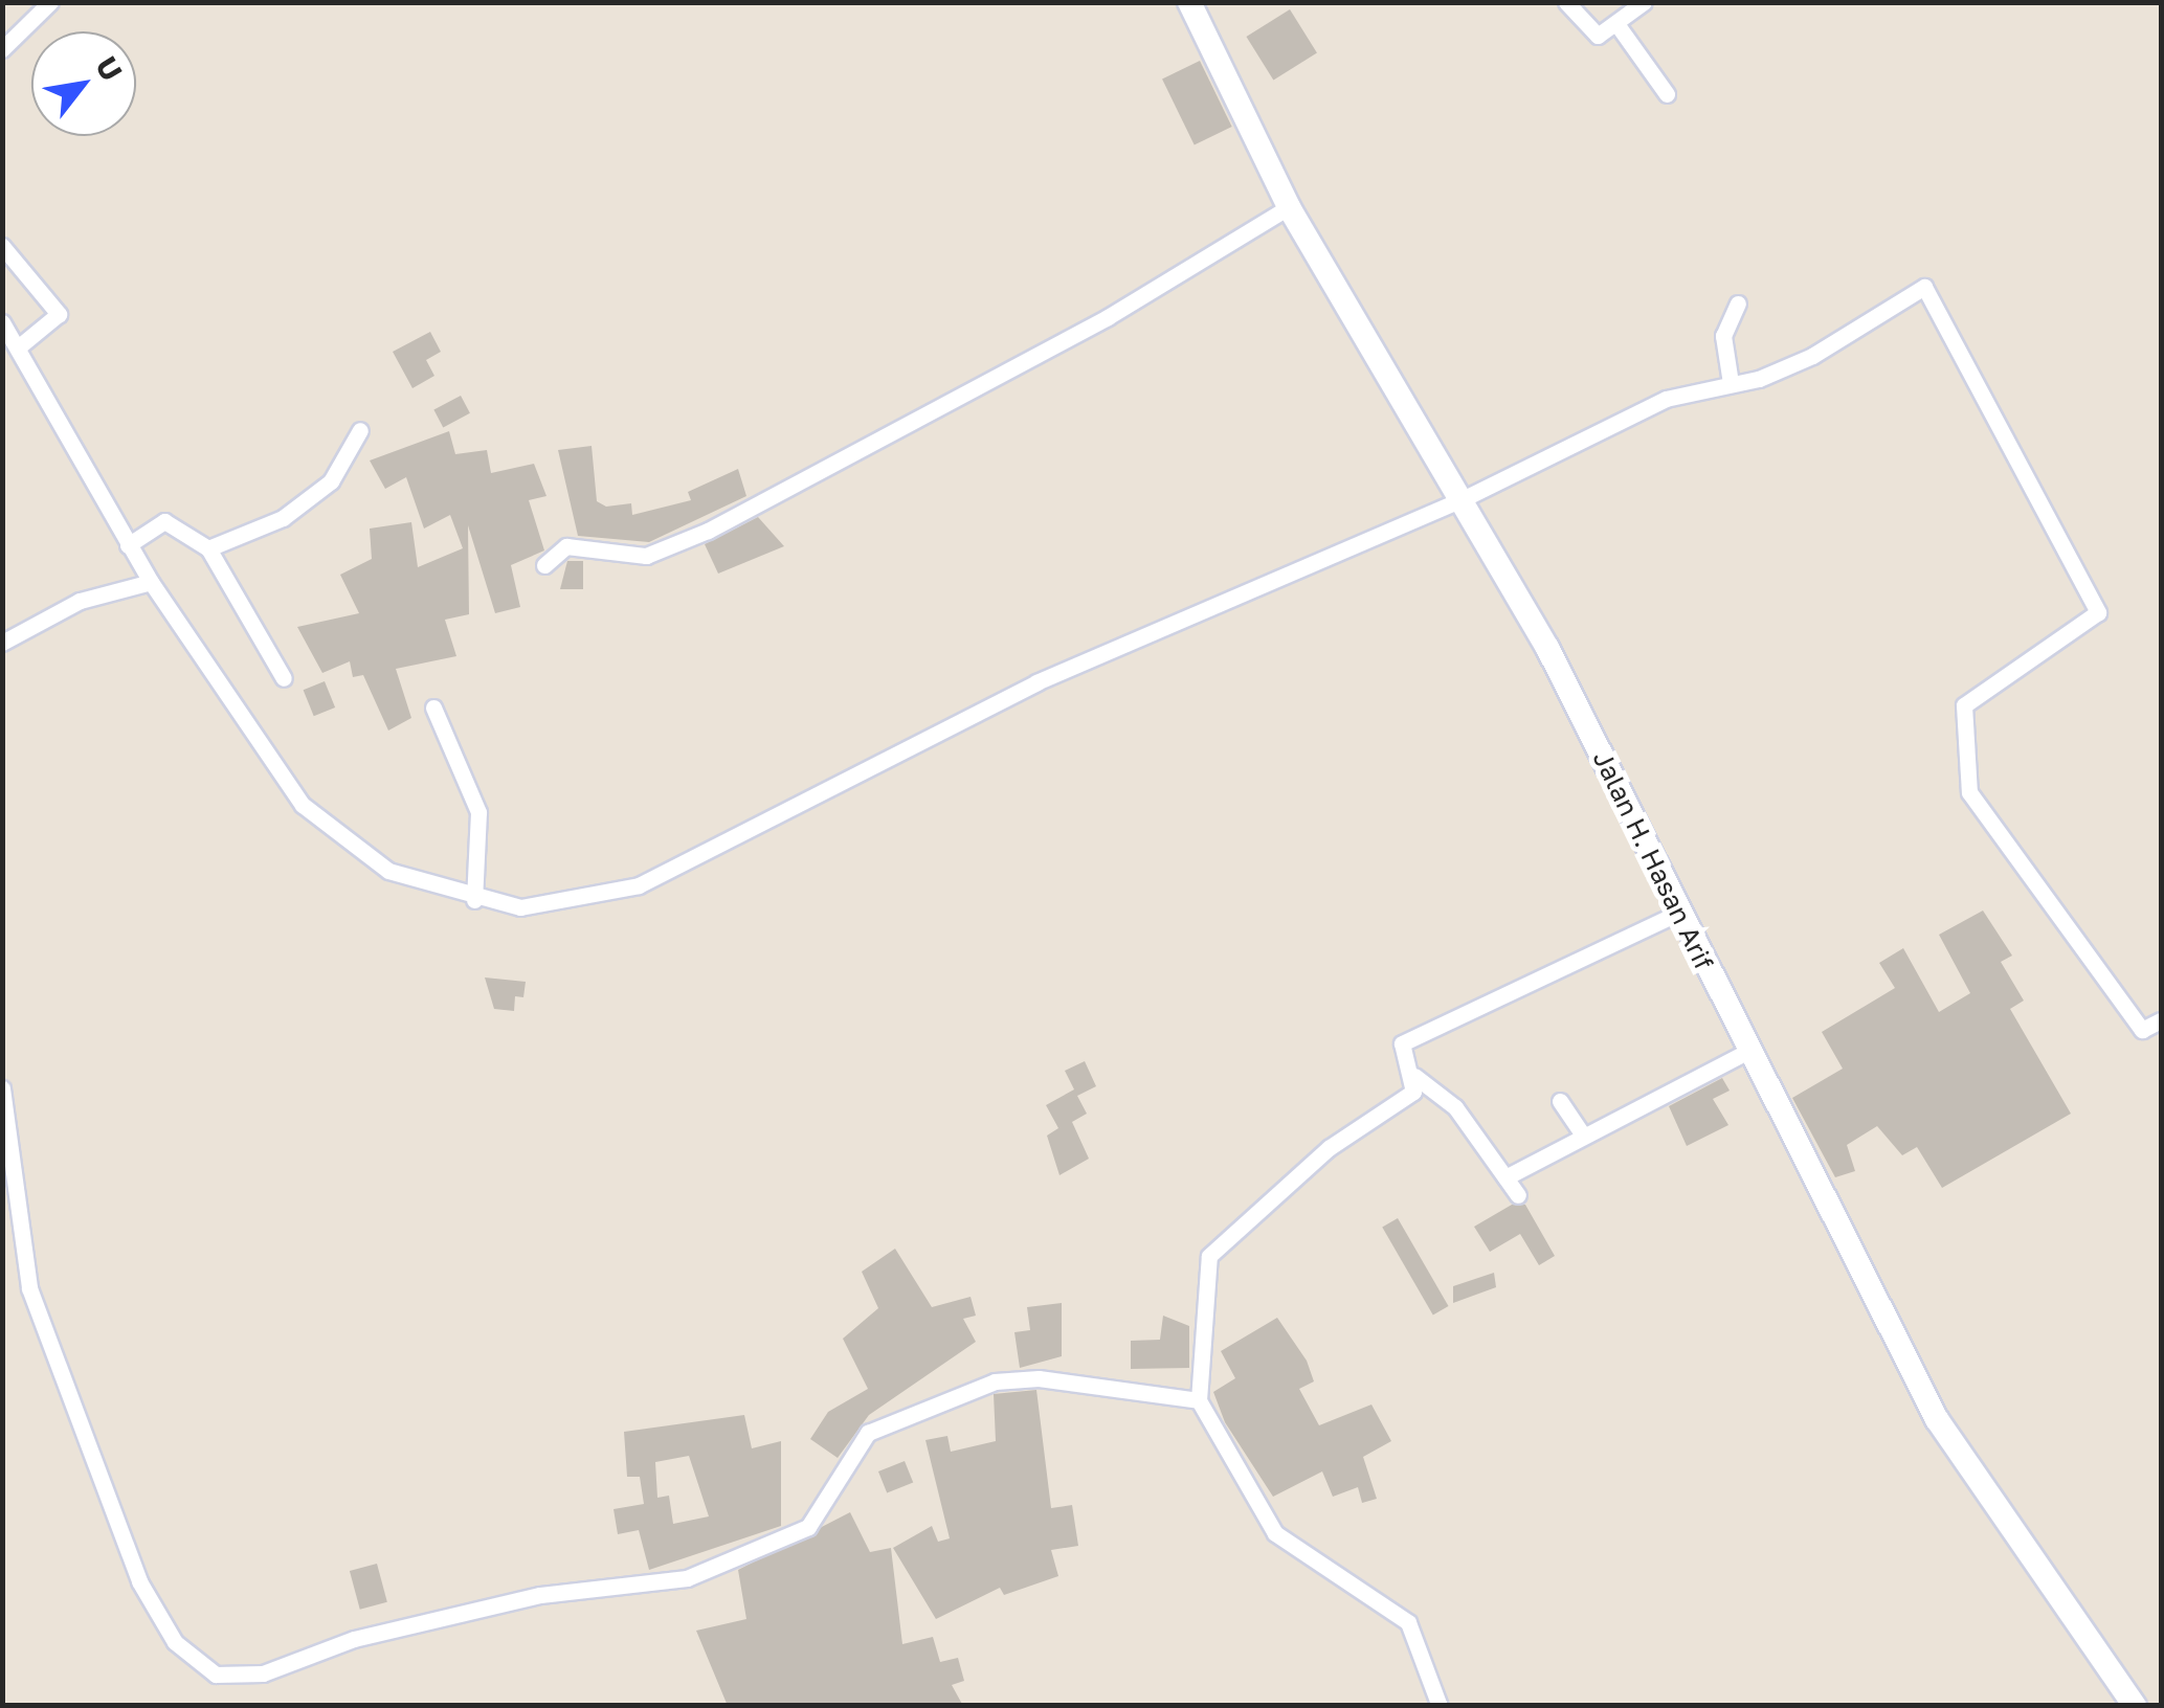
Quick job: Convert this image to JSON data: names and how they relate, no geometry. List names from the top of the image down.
{
  "streets": {
    "main road": ["Jalan H. Hasan Arif"]
  },
  "north": "top right"
}
